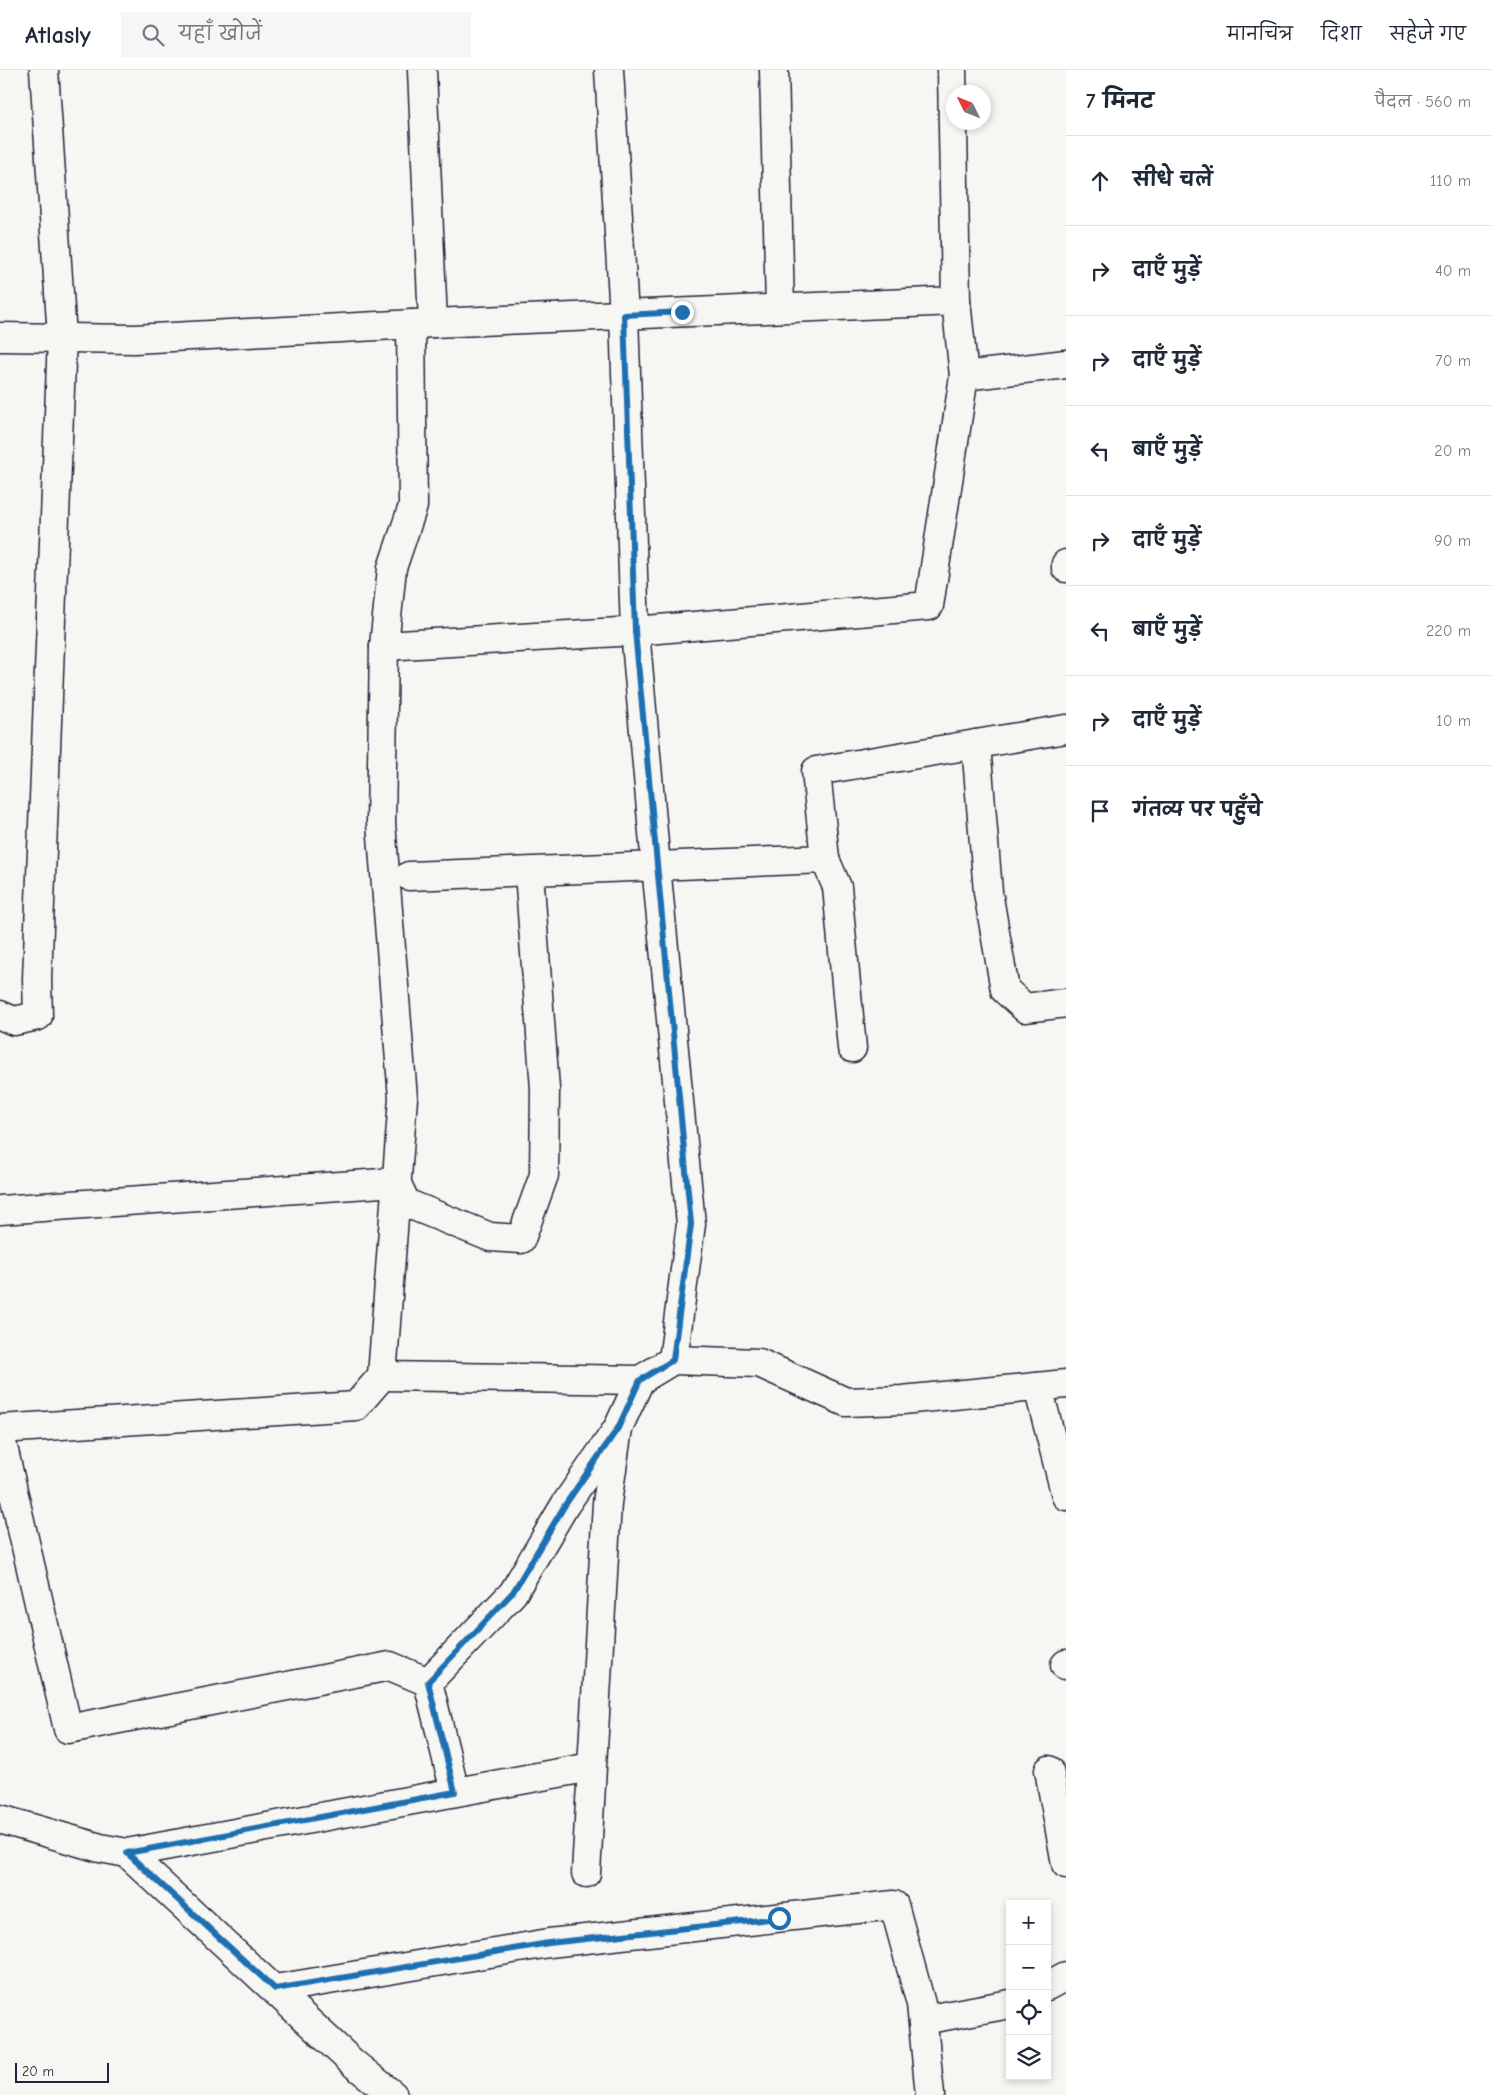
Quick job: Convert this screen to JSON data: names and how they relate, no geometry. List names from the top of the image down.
{
  "scale_bar": "20 m",
  "north": "top left",
  "page": {
    "header": "Atlasly",
    "search": "यहाँ खोजें",
    "nav": ["मानचित्र", "दिशा", "सहेजे गए"],
    "heading": ["7 मिनट", "पैदल · 560 m"],
    "list": [
      ["सीधे चलें", "110 m"],
      ["दाएँ मुड़ें", "40 m"],
      ["दाएँ मुड़ें", "70 m"],
      ["बाएँ मुड़ें", "20 m"],
      ["दाएँ मुड़ें", "90 m"],
      ["बाएँ मुड़ें", "220 m"],
      ["दाएँ मुड़ें", "10 m"],
      "गंतव्य पर पहुँचे"
    ],
    "map_buttons": ["+", "−"],
    "scale": "20 m"
  }
}
